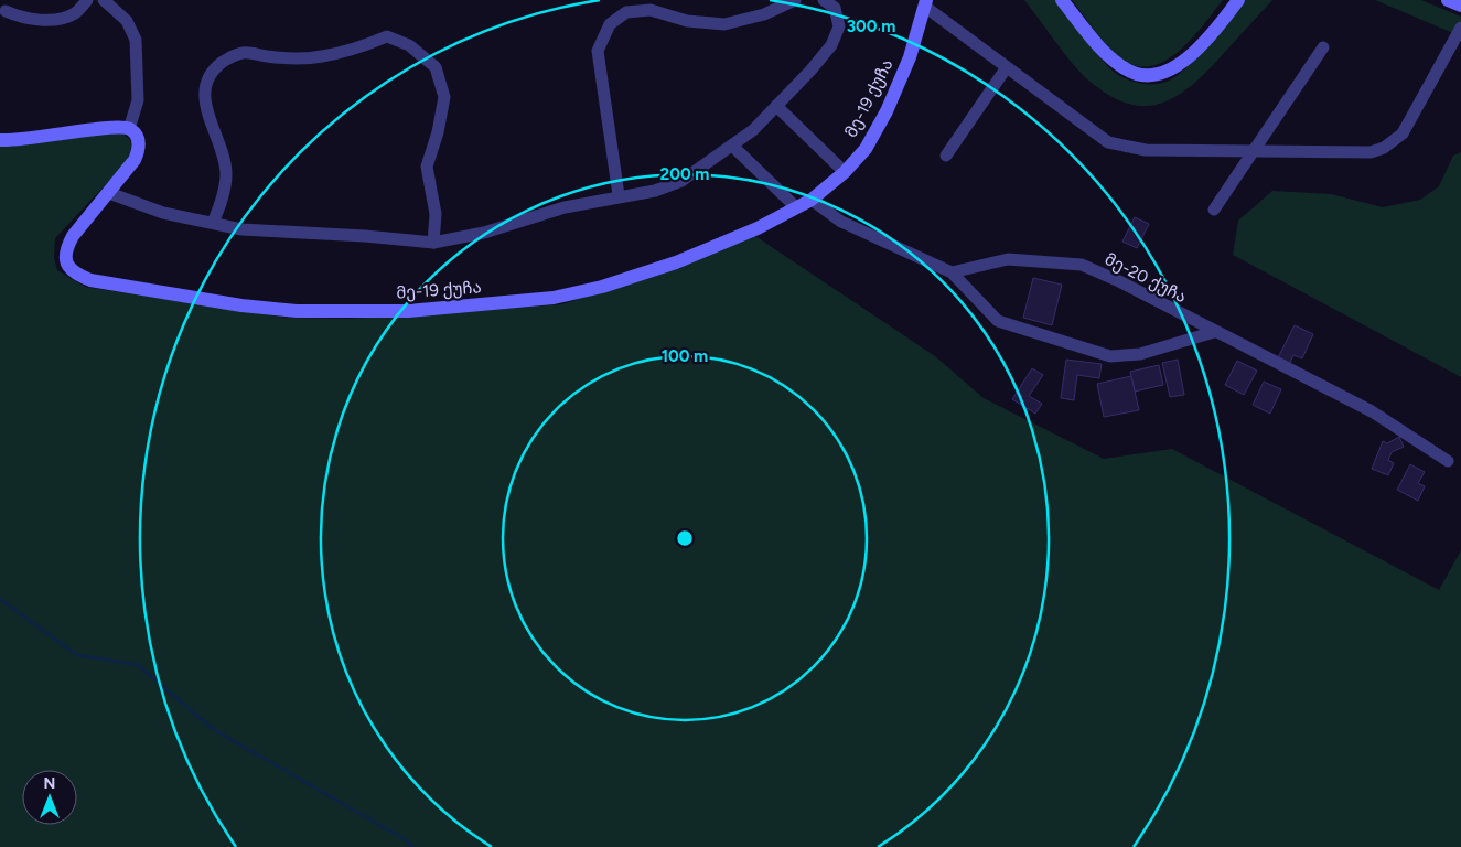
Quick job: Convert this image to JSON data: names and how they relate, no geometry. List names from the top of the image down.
{
  "streets": {
    "street": ["მე-19 ქუჩა", "მე-20 ქუჩა"]
  },
  "north": "top",
  "rings": ["300 m", "200 m", "100 m"]
}
